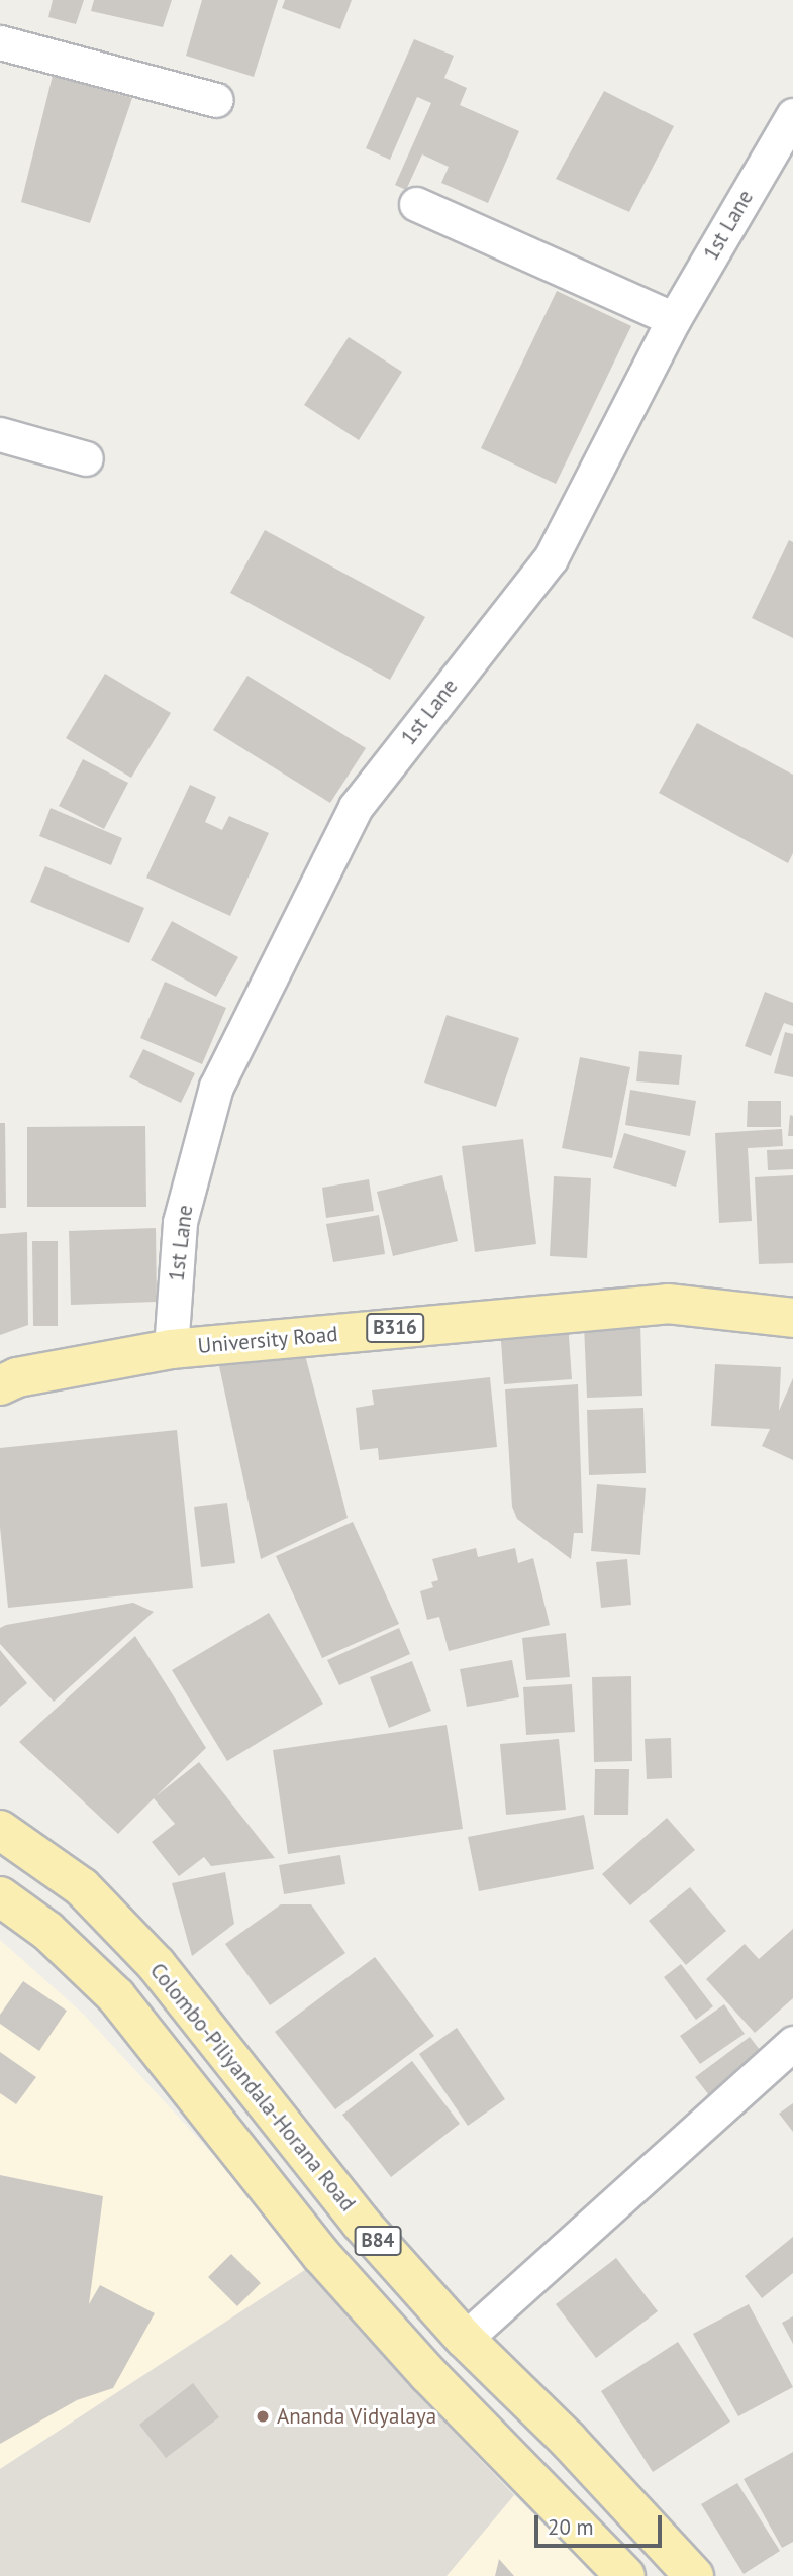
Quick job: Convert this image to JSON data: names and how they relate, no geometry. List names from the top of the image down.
{
  "streets": {
    "main road": [
      "B316",
      "University Road",
      "Colombo-Piliyandala-Horana Road",
      "B84"
    ],
    "street": ["1st Lane"]
  },
  "crossings": [
    ["1st Lane", "University Road"]
  ],
  "places": ["Ananda Vidyalaya"],
  "scale_bar": "20 m"
}
